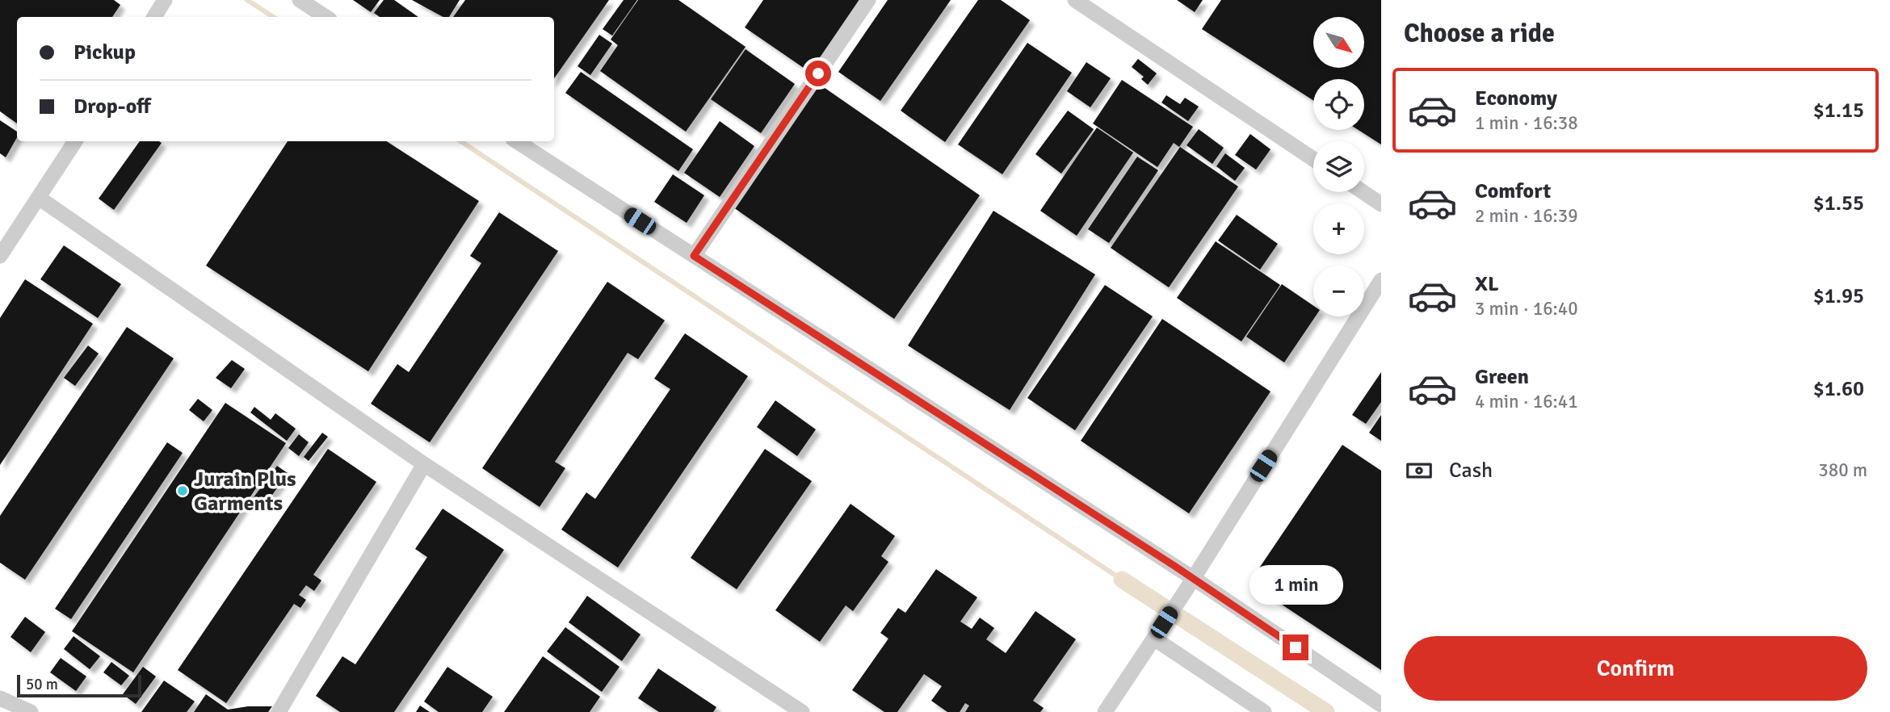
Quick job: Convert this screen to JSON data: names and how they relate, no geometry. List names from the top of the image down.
{
  "places": ["Jurain Plus Garments"],
  "scale_bar": "50 m",
  "north": "bottom right",
  "page": {
    "heading": "Choose a ride",
    "map_buttons": ["+", "−"],
    "banner": ["Pickup", "Drop-off"],
    "list": [
      {
        "name": "Economy",
        "note": "1 min · 16:38",
        "value": "$1.15"
      },
      {
        "name": "Comfort",
        "note": "2 min · 16:39",
        "value": "$1.55"
      },
      {
        "name": "XL",
        "note": "3 min · 16:40",
        "value": "$1.95"
      },
      {
        "name": "Green",
        "note": "4 min · 16:41",
        "value": "$1.60"
      }
    ],
    "pay": ["Cash", "380 m"],
    "bubble": "1 min",
    "buttons": "Confirm",
    "scale": "50 m"
  }
}
